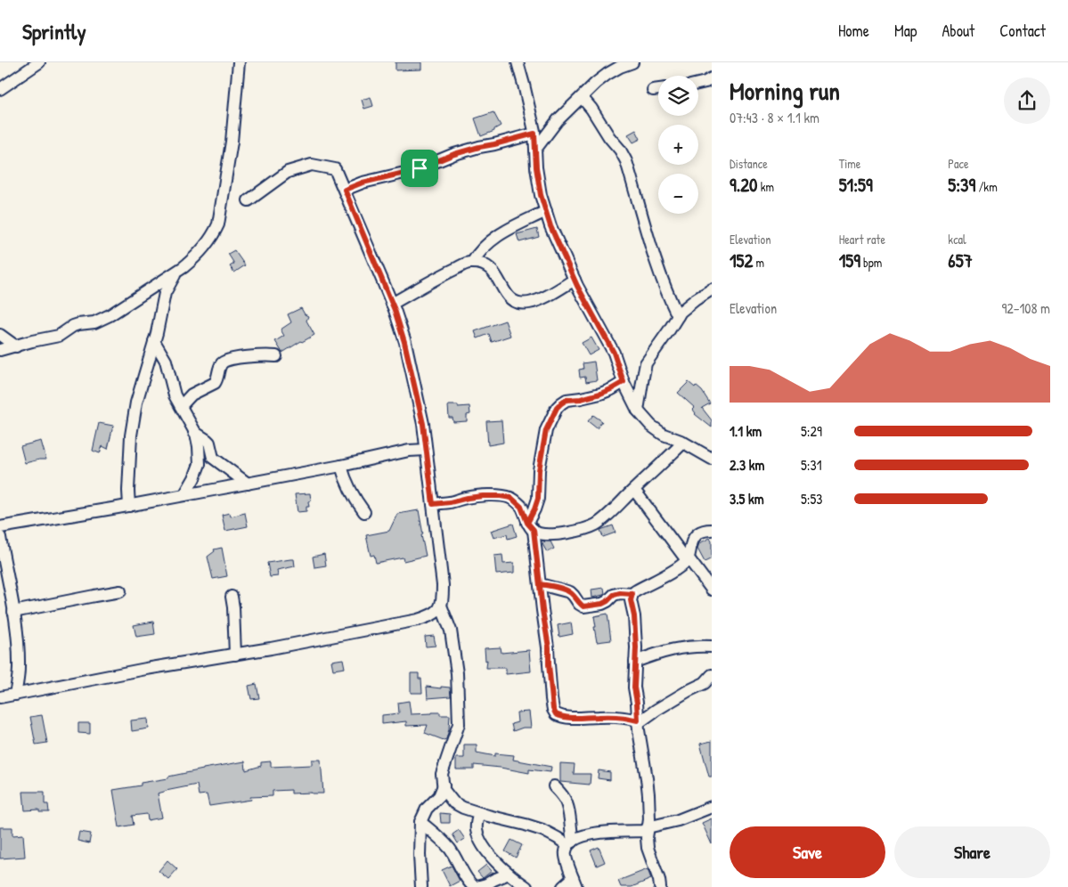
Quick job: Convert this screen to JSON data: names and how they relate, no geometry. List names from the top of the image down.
{
  "page": {
    "header": "Sprintly",
    "nav": [
      "Home",
      "Map",
      "About",
      "Contact"
    ],
    "heading": ["Morning run", "07:43 · 8 × 1.1 km"],
    "map_buttons": ["+", "−"],
    "stats": [
      ["Distance", "9.20 km"],
      ["Time", "51:59"],
      ["Pace", "5:39 /km"],
      ["Elevation", "152 m"],
      ["Heart rate", "159 bpm"],
      ["kcal", "657"]
    ],
    "chart": ["Elevation", "92–108 m"],
    "list": [
      {
        "name": "1.1 km",
        "note": "5:29"
      },
      {
        "name": "2.3 km",
        "note": "5:31"
      },
      {
        "name": "3.5 km",
        "note": "5:53"
      }
    ],
    "buttons": ["Save", "Share"]
  }
}
